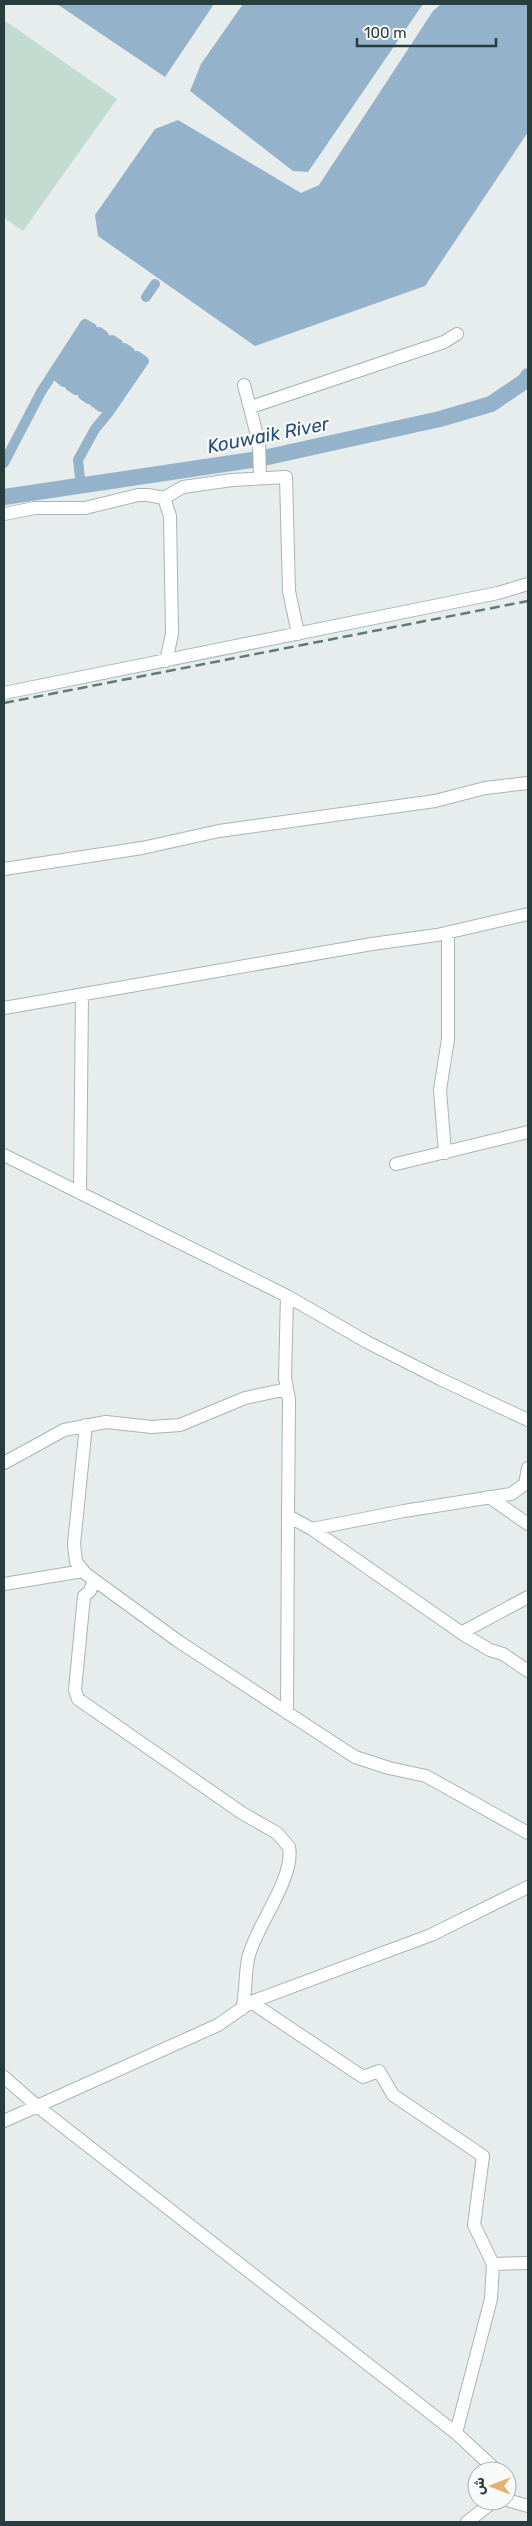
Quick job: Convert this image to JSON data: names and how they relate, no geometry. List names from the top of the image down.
{
  "water": ["Kouwaik River"],
  "scale_bar": "100 m",
  "north": "left"
}
